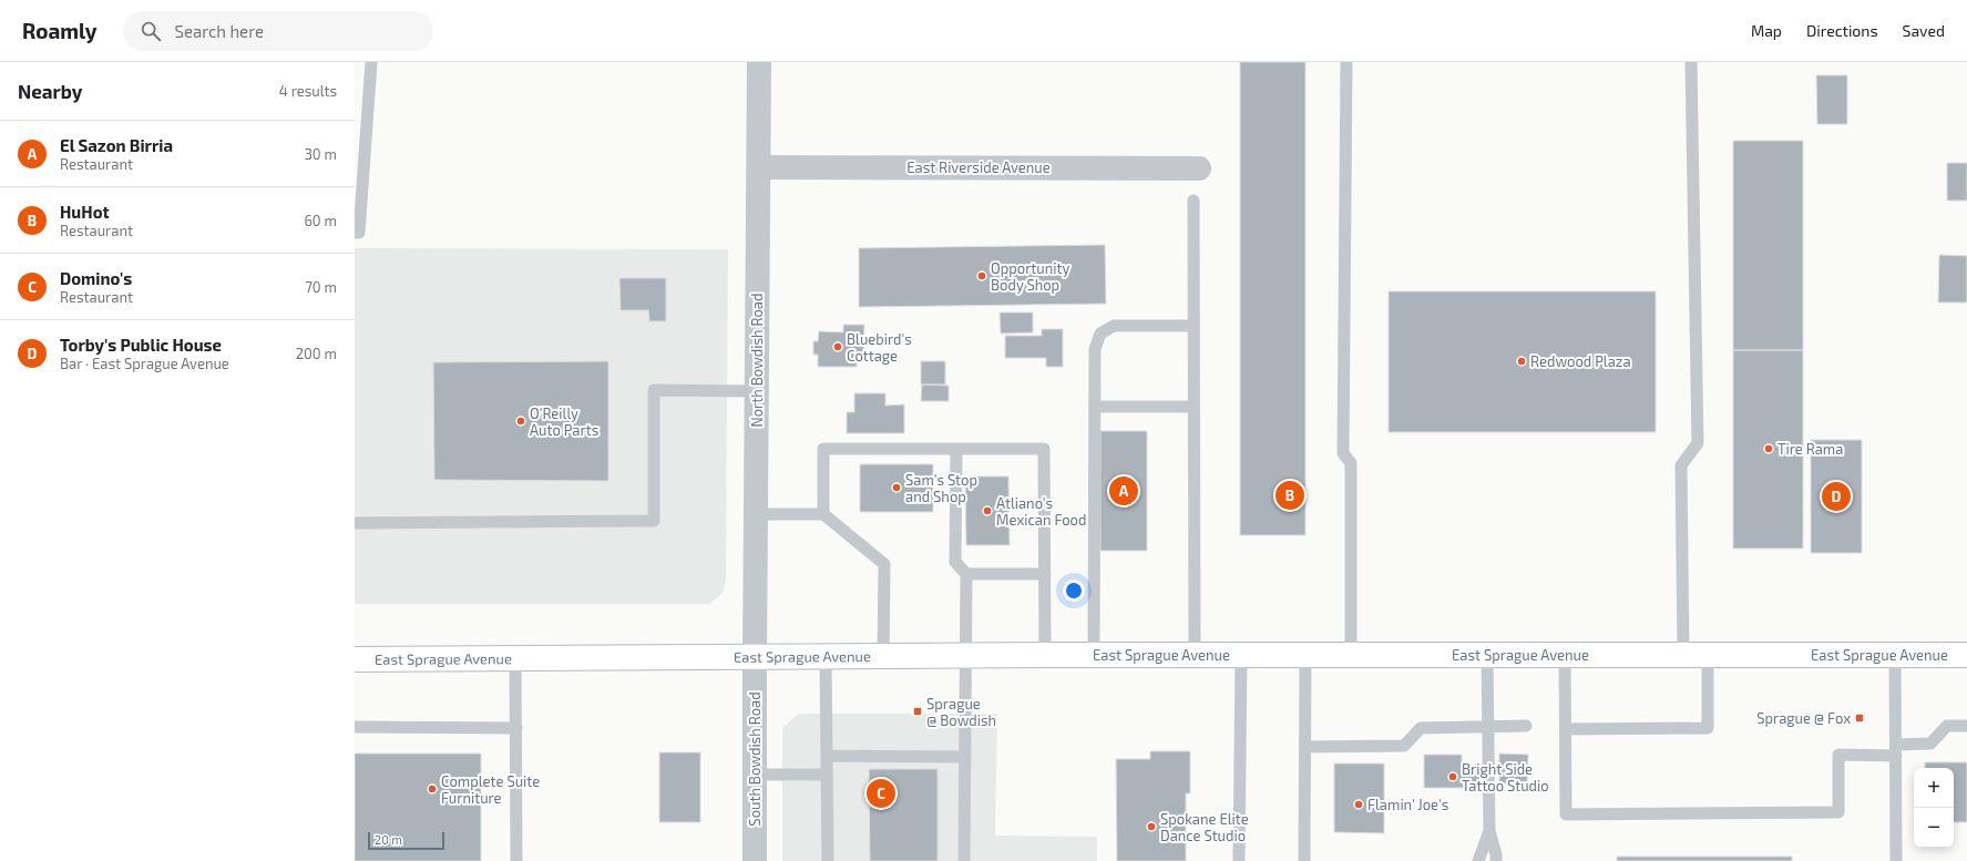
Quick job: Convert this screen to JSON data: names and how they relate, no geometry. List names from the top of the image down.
{
  "streets": {
    "main road": ["East Sprague Avenue"],
    "street": ["East Riverside Avenue", "North Bowdish Road", "South Bowdish Road"]
  },
  "crossings": [
    ["East Riverside Avenue", "North Bowdish Road"],
    ["North Bowdish Road", "East Sprague Avenue"],
    ["North Bowdish Road", "South Bowdish Road"],
    ["East Sprague Avenue", "South Bowdish Road"]
  ],
  "places": {
    "other": [
      "Opportunity Body Shop",
      "Bluebird's Cottage",
      "Redwood Plaza",
      "O'Reilly Auto Parts",
      "Tire Rama",
      "Sam's Stop and Shop",
      "Atliano's Mexican Food",
      "Bright Side Tattoo Studio",
      "Complete Suite Furniture",
      "Flamin' Joe's",
      "Spokane Elite Dance Studio"
    ],
    "transit": ["Sprague @ Bowdish", "Sprague @ Fox"]
  },
  "scale_bar": "20 m",
  "page": {
    "header": "Roamly",
    "search": "Search here",
    "nav": ["Map", "Directions", "Saved"],
    "heading": ["Nearby", "4 results"],
    "list": [
      {
        "mark": "A",
        "name": "El Sazon Birria",
        "note": "Restaurant",
        "value": "30 m"
      },
      {
        "mark": "B",
        "name": "HuHot",
        "note": "Restaurant",
        "value": "60 m"
      },
      {
        "mark": "C",
        "name": "Domino's",
        "note": "Restaurant",
        "value": "70 m"
      },
      {
        "mark": "D",
        "name": "Torby's Public House",
        "note": "Bar · East Sprague Avenue",
        "value": "200 m"
      }
    ],
    "pins": [
      "A",
      "B",
      "D",
      "C"
    ],
    "map_buttons": ["+", "−"],
    "scale": "20 m"
  }
}
